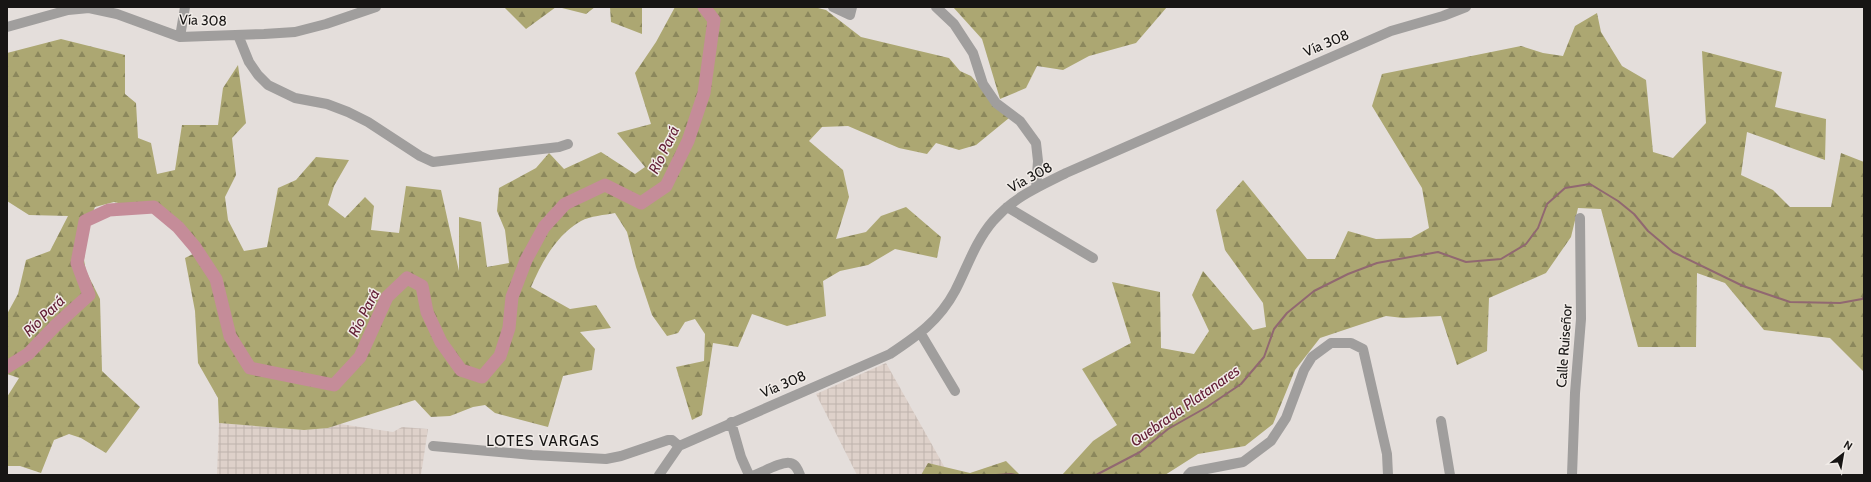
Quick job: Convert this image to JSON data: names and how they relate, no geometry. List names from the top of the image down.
{
  "streets": {
    "street": ["Vía 308", "Calle Ruiseñor"]
  },
  "districts": ["LOTES VARGAS"],
  "water": ["Río Pará", "Quebrada Platanares"],
  "north": "top right"
}
